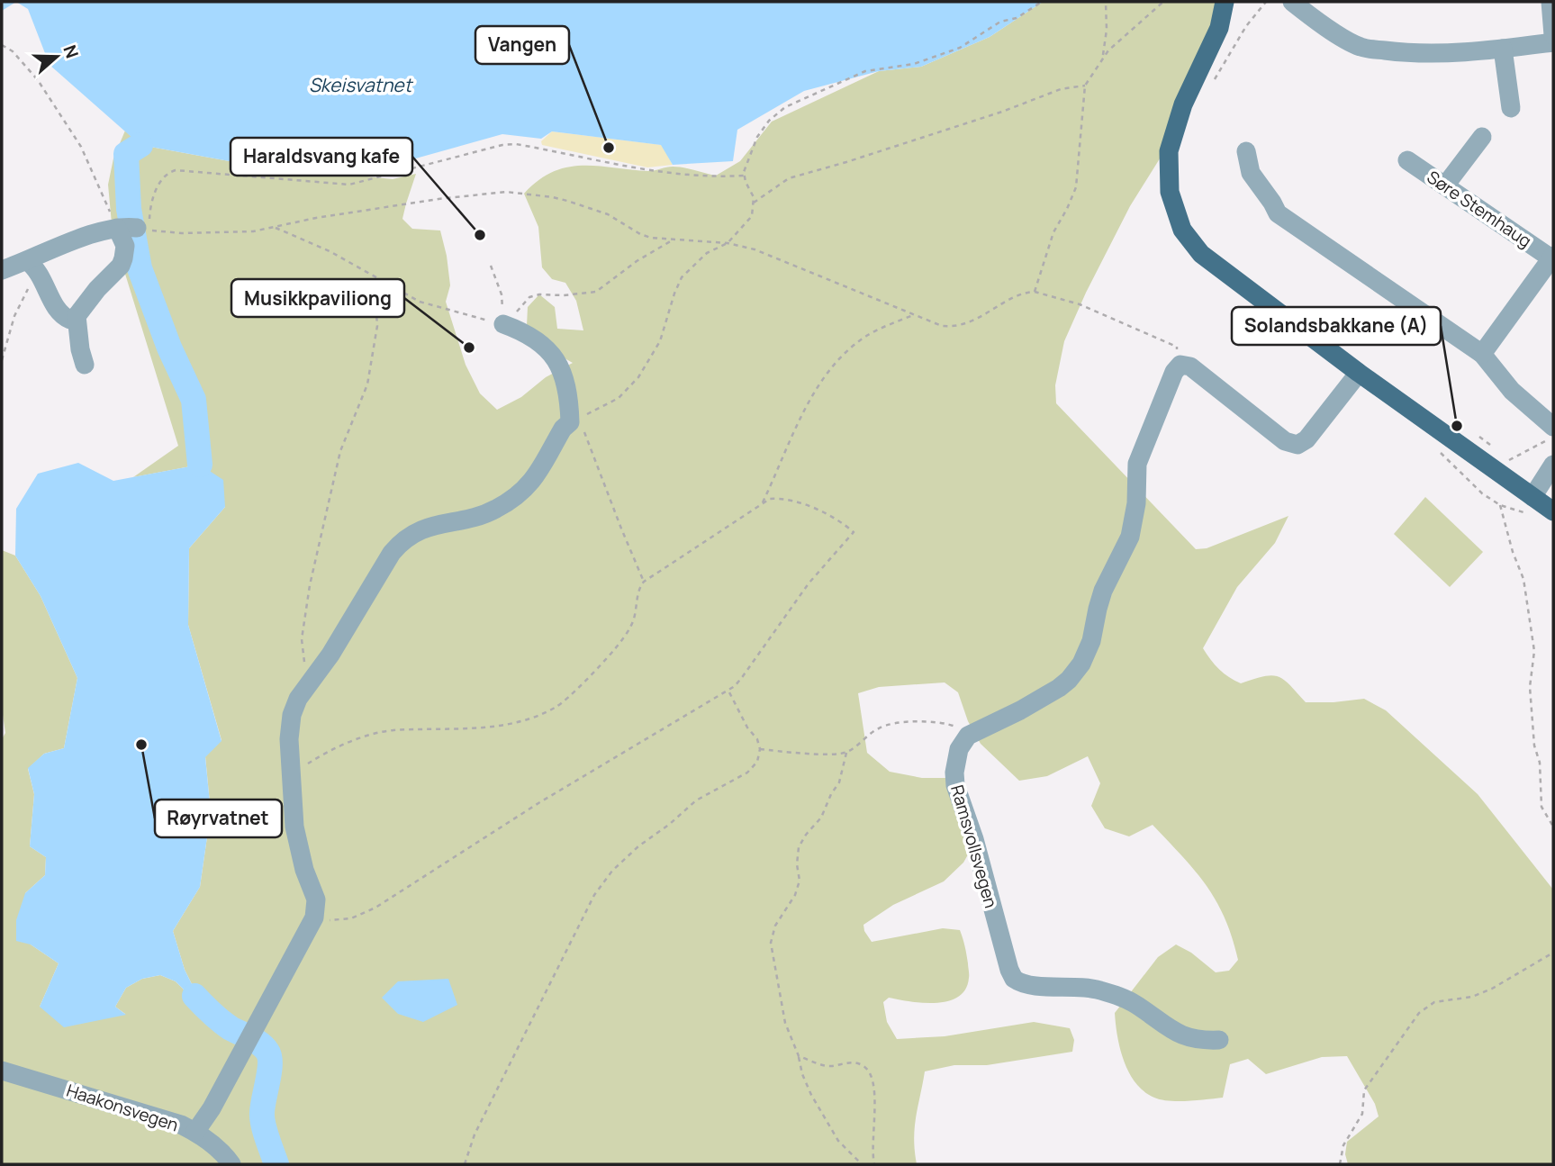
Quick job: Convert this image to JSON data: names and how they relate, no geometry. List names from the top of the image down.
{
  "streets": {
    "street": ["Søre Stemhaug", "Ramsvollsvegen", "Haakonsvegen"]
  },
  "water": ["Skeisvatnet"],
  "places": [
    "Vangen",
    "Haraldsvang kafe",
    "Musikkpaviliong",
    "Solandsbakkane (A)",
    "Røyrvatnet"
  ],
  "north": "right"
}
